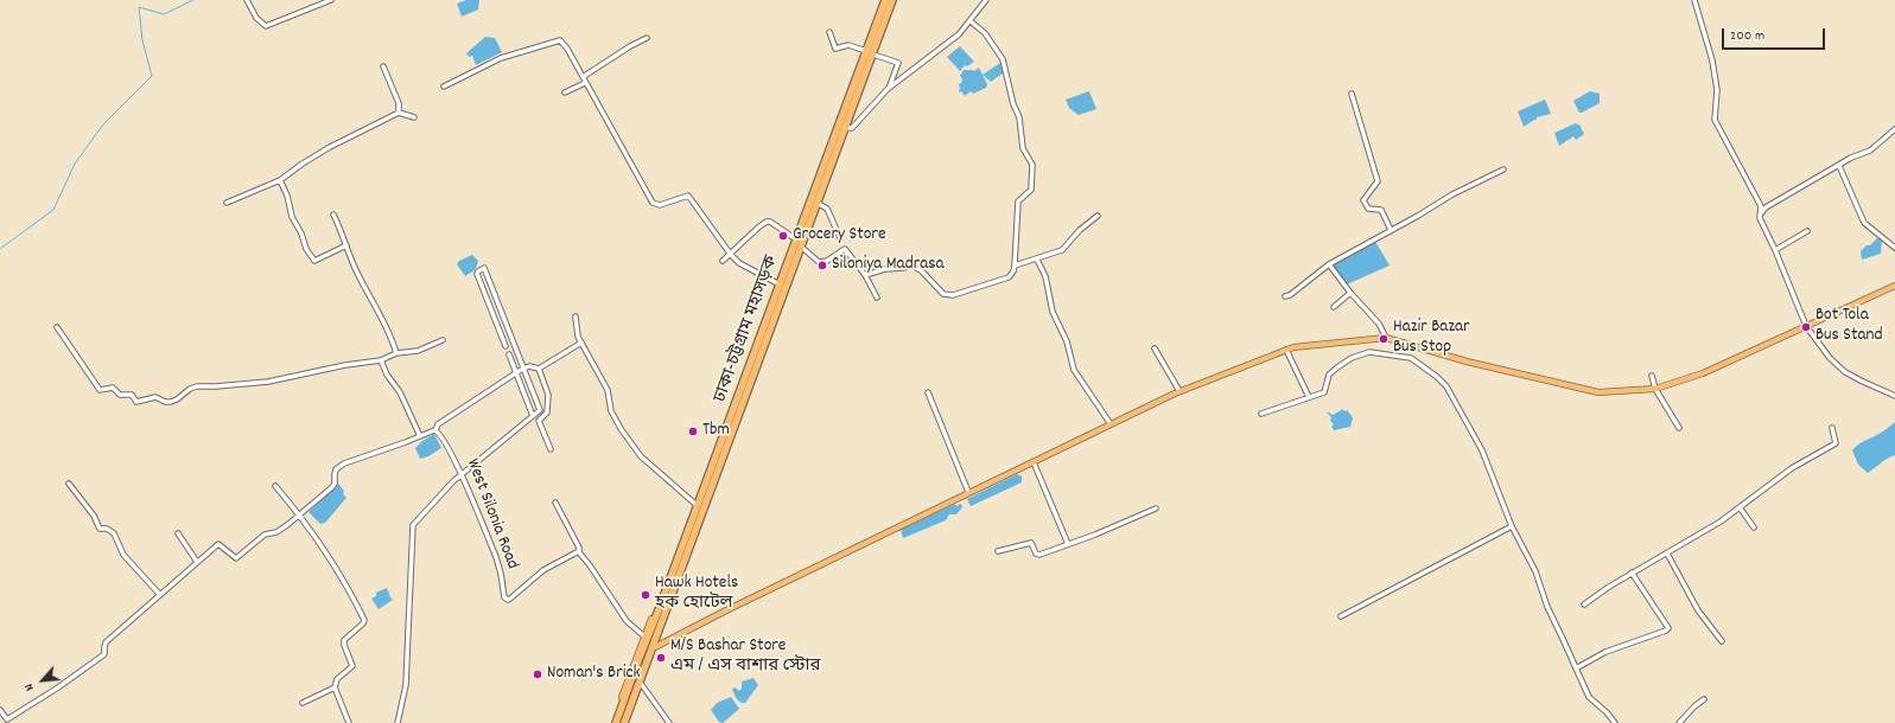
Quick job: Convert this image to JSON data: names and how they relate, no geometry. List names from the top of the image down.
{
  "streets": {
    "highway": ["ঢাকা-চট্টগ্রাম মহাসড়ক"],
    "street": ["West Silonia Road"]
  },
  "places": [
    "Grocery Store",
    "Siloniya Madrasa",
    "Bot Tola Bus Stand",
    "Hazir Bazar Bus Stop",
    "Tbm",
    "Hawk Hotels হক হোটেল",
    "M/S Bashar Store এম / এস বাশার স্টোর",
    "Noman's Brick"
  ],
  "scale_bar": "200 m",
  "north": "bottom left"
}
